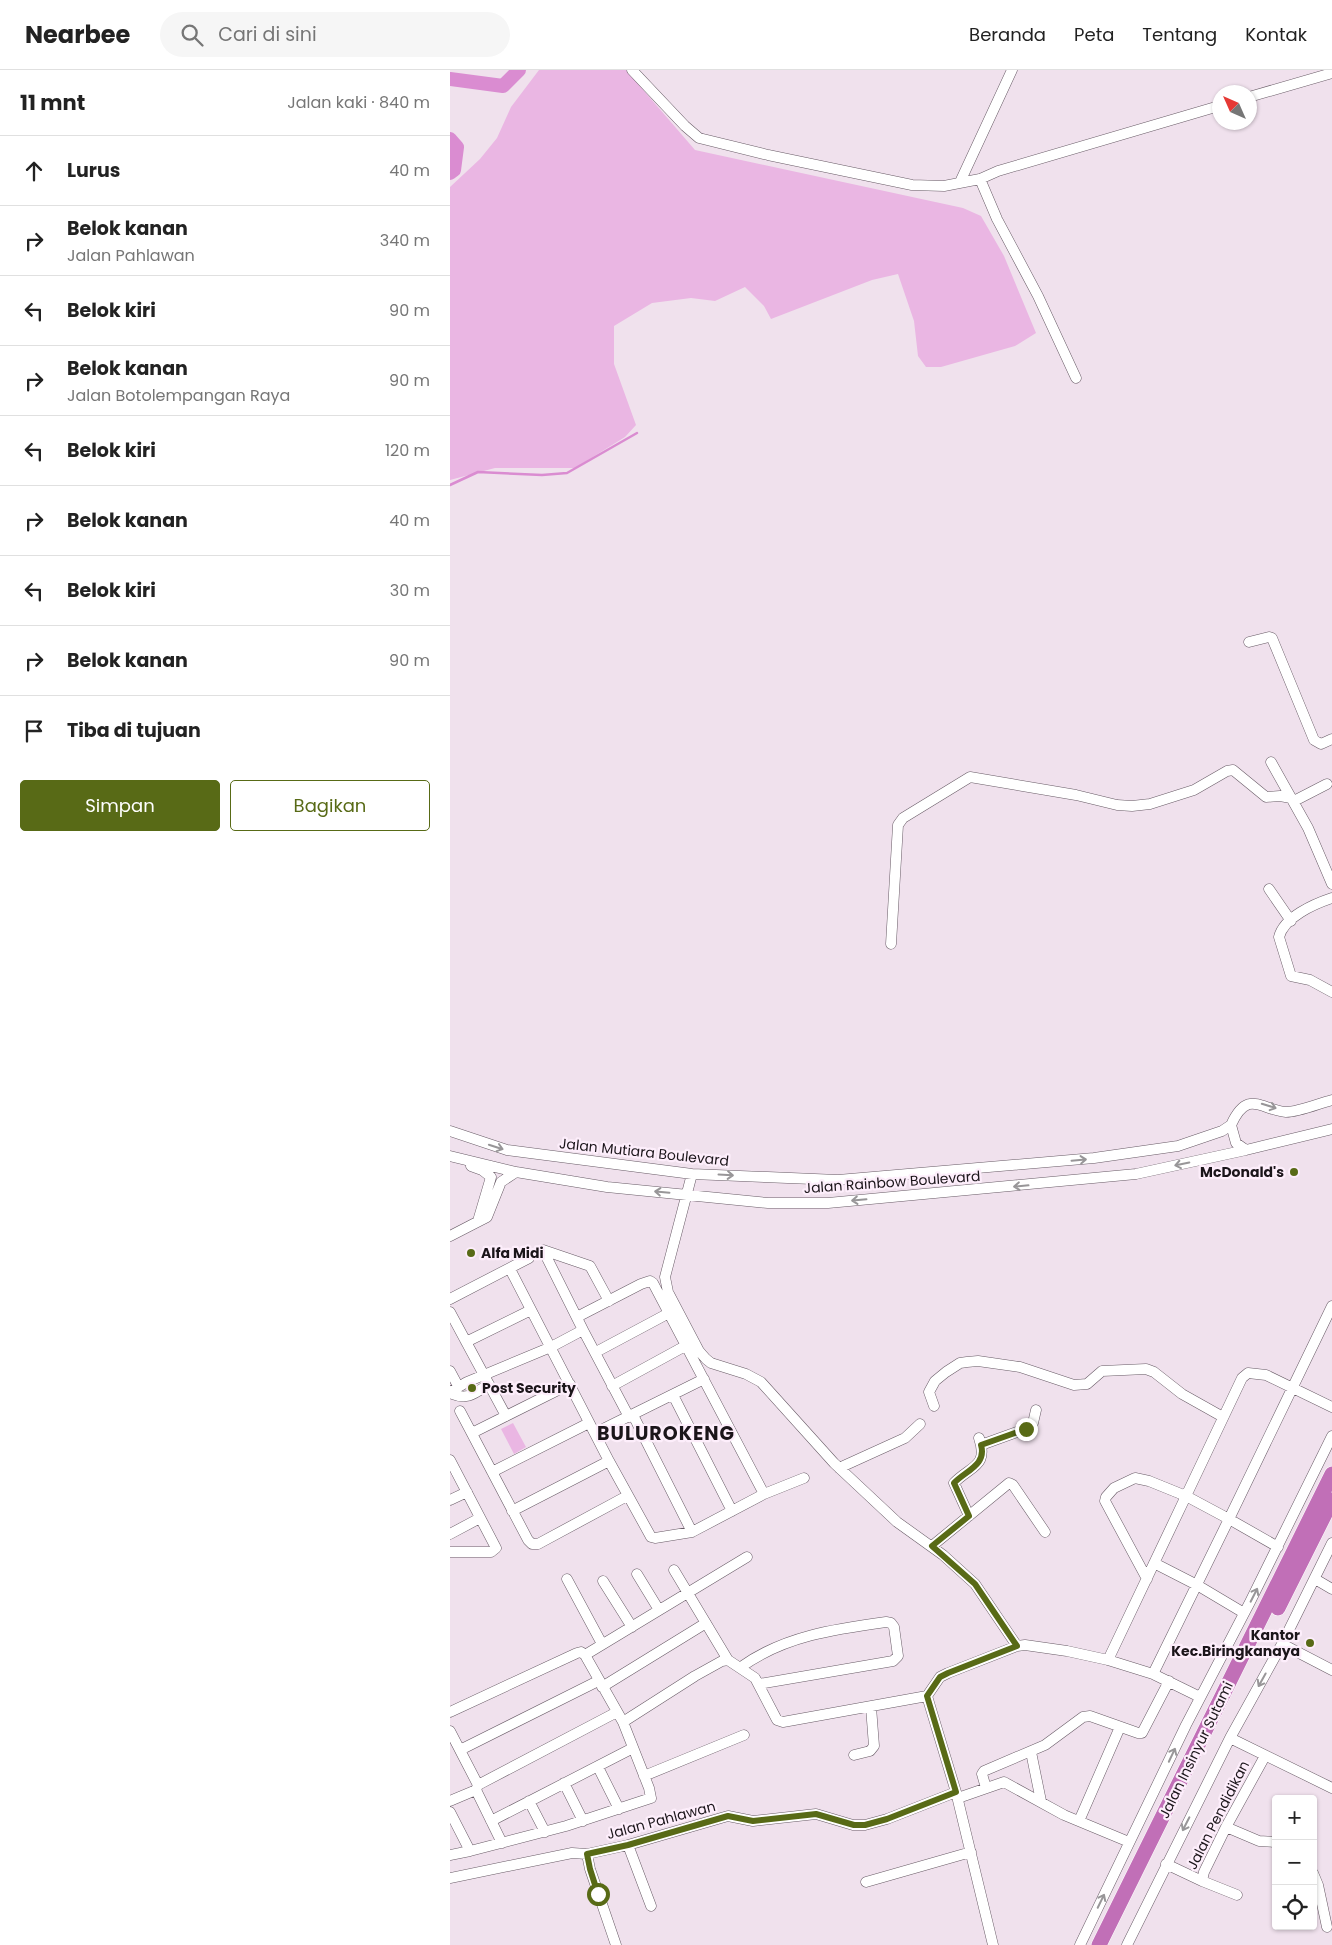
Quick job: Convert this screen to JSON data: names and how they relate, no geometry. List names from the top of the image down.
{
  "streets": {
    "highway": ["Jalan Insinyur Sutami"],
    "street": [
      "Jalan Mutiara Boulevard",
      "Jalan Rainbow Boulevard",
      "Jalan Pendidikan",
      "Jalan Pahlawan"
    ]
  },
  "crossings": [
    ["Jalan Mutiara Boulevard", "Jalan Rainbow Boulevard"]
  ],
  "one_way": ["Jalan Mutiara Boulevard"],
  "districts": ["BULUROKENG"],
  "places": [
    "McDonald's",
    "Alfa Midi",
    "Post Security",
    "Kantor Kec.Biringkanaya"
  ],
  "north": "top left",
  "page": {
    "header": "Nearbee",
    "search": "Cari di sini",
    "nav": [
      "Beranda",
      "Peta",
      "Tentang",
      "Kontak"
    ],
    "heading": ["11 mnt", "Jalan kaki · 840 m"],
    "list": [
      ["Lurus", "40 m"],
      ["Belok kanan", "Jalan Pahlawan", "340 m"],
      ["Belok kiri", "90 m"],
      ["Belok kanan", "Jalan Botolempangan Raya", "90 m"],
      ["Belok kiri", "120 m"],
      ["Belok kanan", "40 m"],
      ["Belok kiri", "30 m"],
      ["Belok kanan", "90 m"],
      "Tiba di tujuan"
    ],
    "buttons": ["Simpan", "Bagikan"],
    "map_buttons": ["+", "−"]
  }
}
